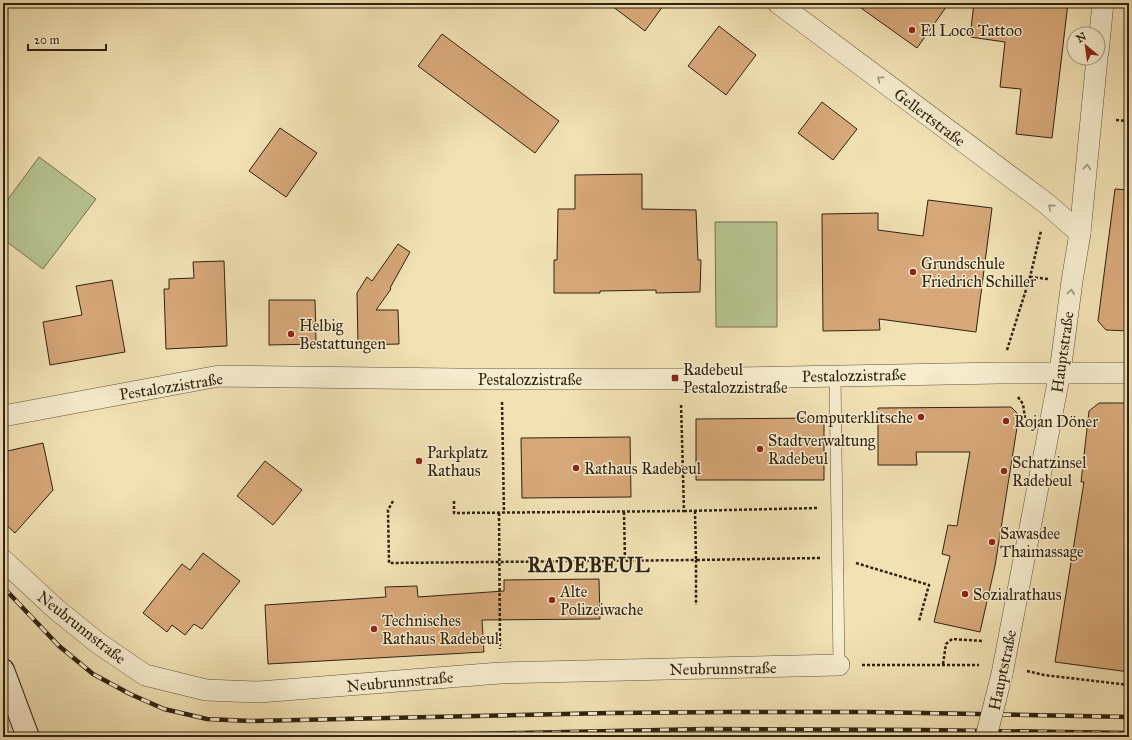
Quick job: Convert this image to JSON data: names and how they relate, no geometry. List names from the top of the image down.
{
  "streets": {
    "street": [
      "Gellertstraße",
      "Hauptstraße",
      "Pestalozzistraße",
      "Neubrunnstraße"
    ]
  },
  "crossings": [
    ["Gellertstraße", "Hauptstraße"],
    ["Hauptstraße", "Pestalozzistraße"]
  ],
  "one_way": ["Gellertstraße", "Hauptstraße"],
  "districts": ["RADEBEUL"],
  "places": {
    "other": [
      "El Loco Tattoo",
      "Grundschule Friedrich Schiller",
      "Helbig Bestattungen",
      "Computerklitsche",
      "Rojan Döner",
      "Stadtverwaltung Radebeul",
      "Parkplatz Rathaus",
      "Rathaus Radebeul",
      "Schatzinsel Radebeul",
      "Sawasdee Thaimassage",
      "Sozialrathaus",
      "Alte Polizeiwache",
      "Technisches Rathaus Radebeul"
    ],
    "transit": ["Radebeul Pestalozzistraße"]
  },
  "scale_bar": "20 m",
  "north": "top left"
}
